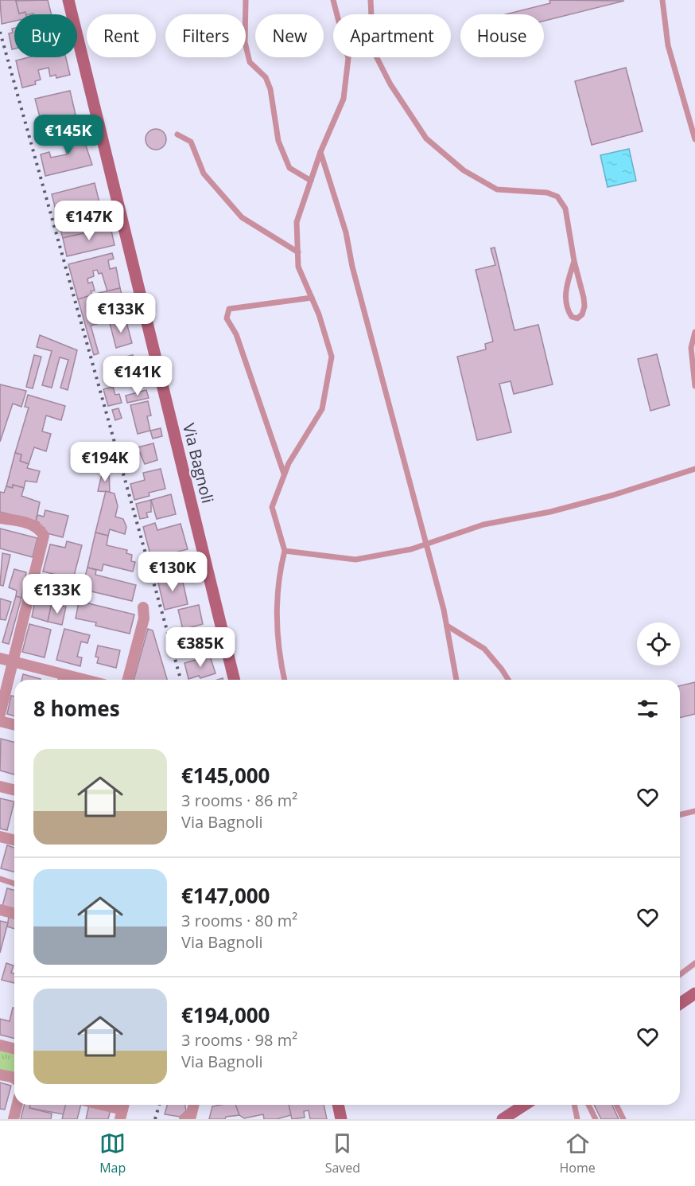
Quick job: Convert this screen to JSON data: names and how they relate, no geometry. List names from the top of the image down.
{
  "streets": {
    "street": ["Via Bagnoli"]
  },
  "page": {
    "chip": [
      "Buy",
      "Rent",
      "Filters",
      "New",
      "Apartment",
      "House"
    ],
    "price": [
      "€145K",
      "€147K",
      "€133K",
      "€141K",
      "€194K",
      "€130K",
      "€133K",
      "€385K"
    ],
    "heading": "8 homes",
    "list": [
      {
        "name": "€145,000",
        "note": "3 rooms · 86 m² · Via Bagnoli"
      },
      {
        "name": "€147,000",
        "note": "3 rooms · 80 m² · Via Bagnoli"
      },
      {
        "name": "€194,000",
        "note": "3 rooms · 98 m² · Via Bagnoli"
      }
    ],
    "tabs": ["Map", "Saved", "Home"]
  }
}
